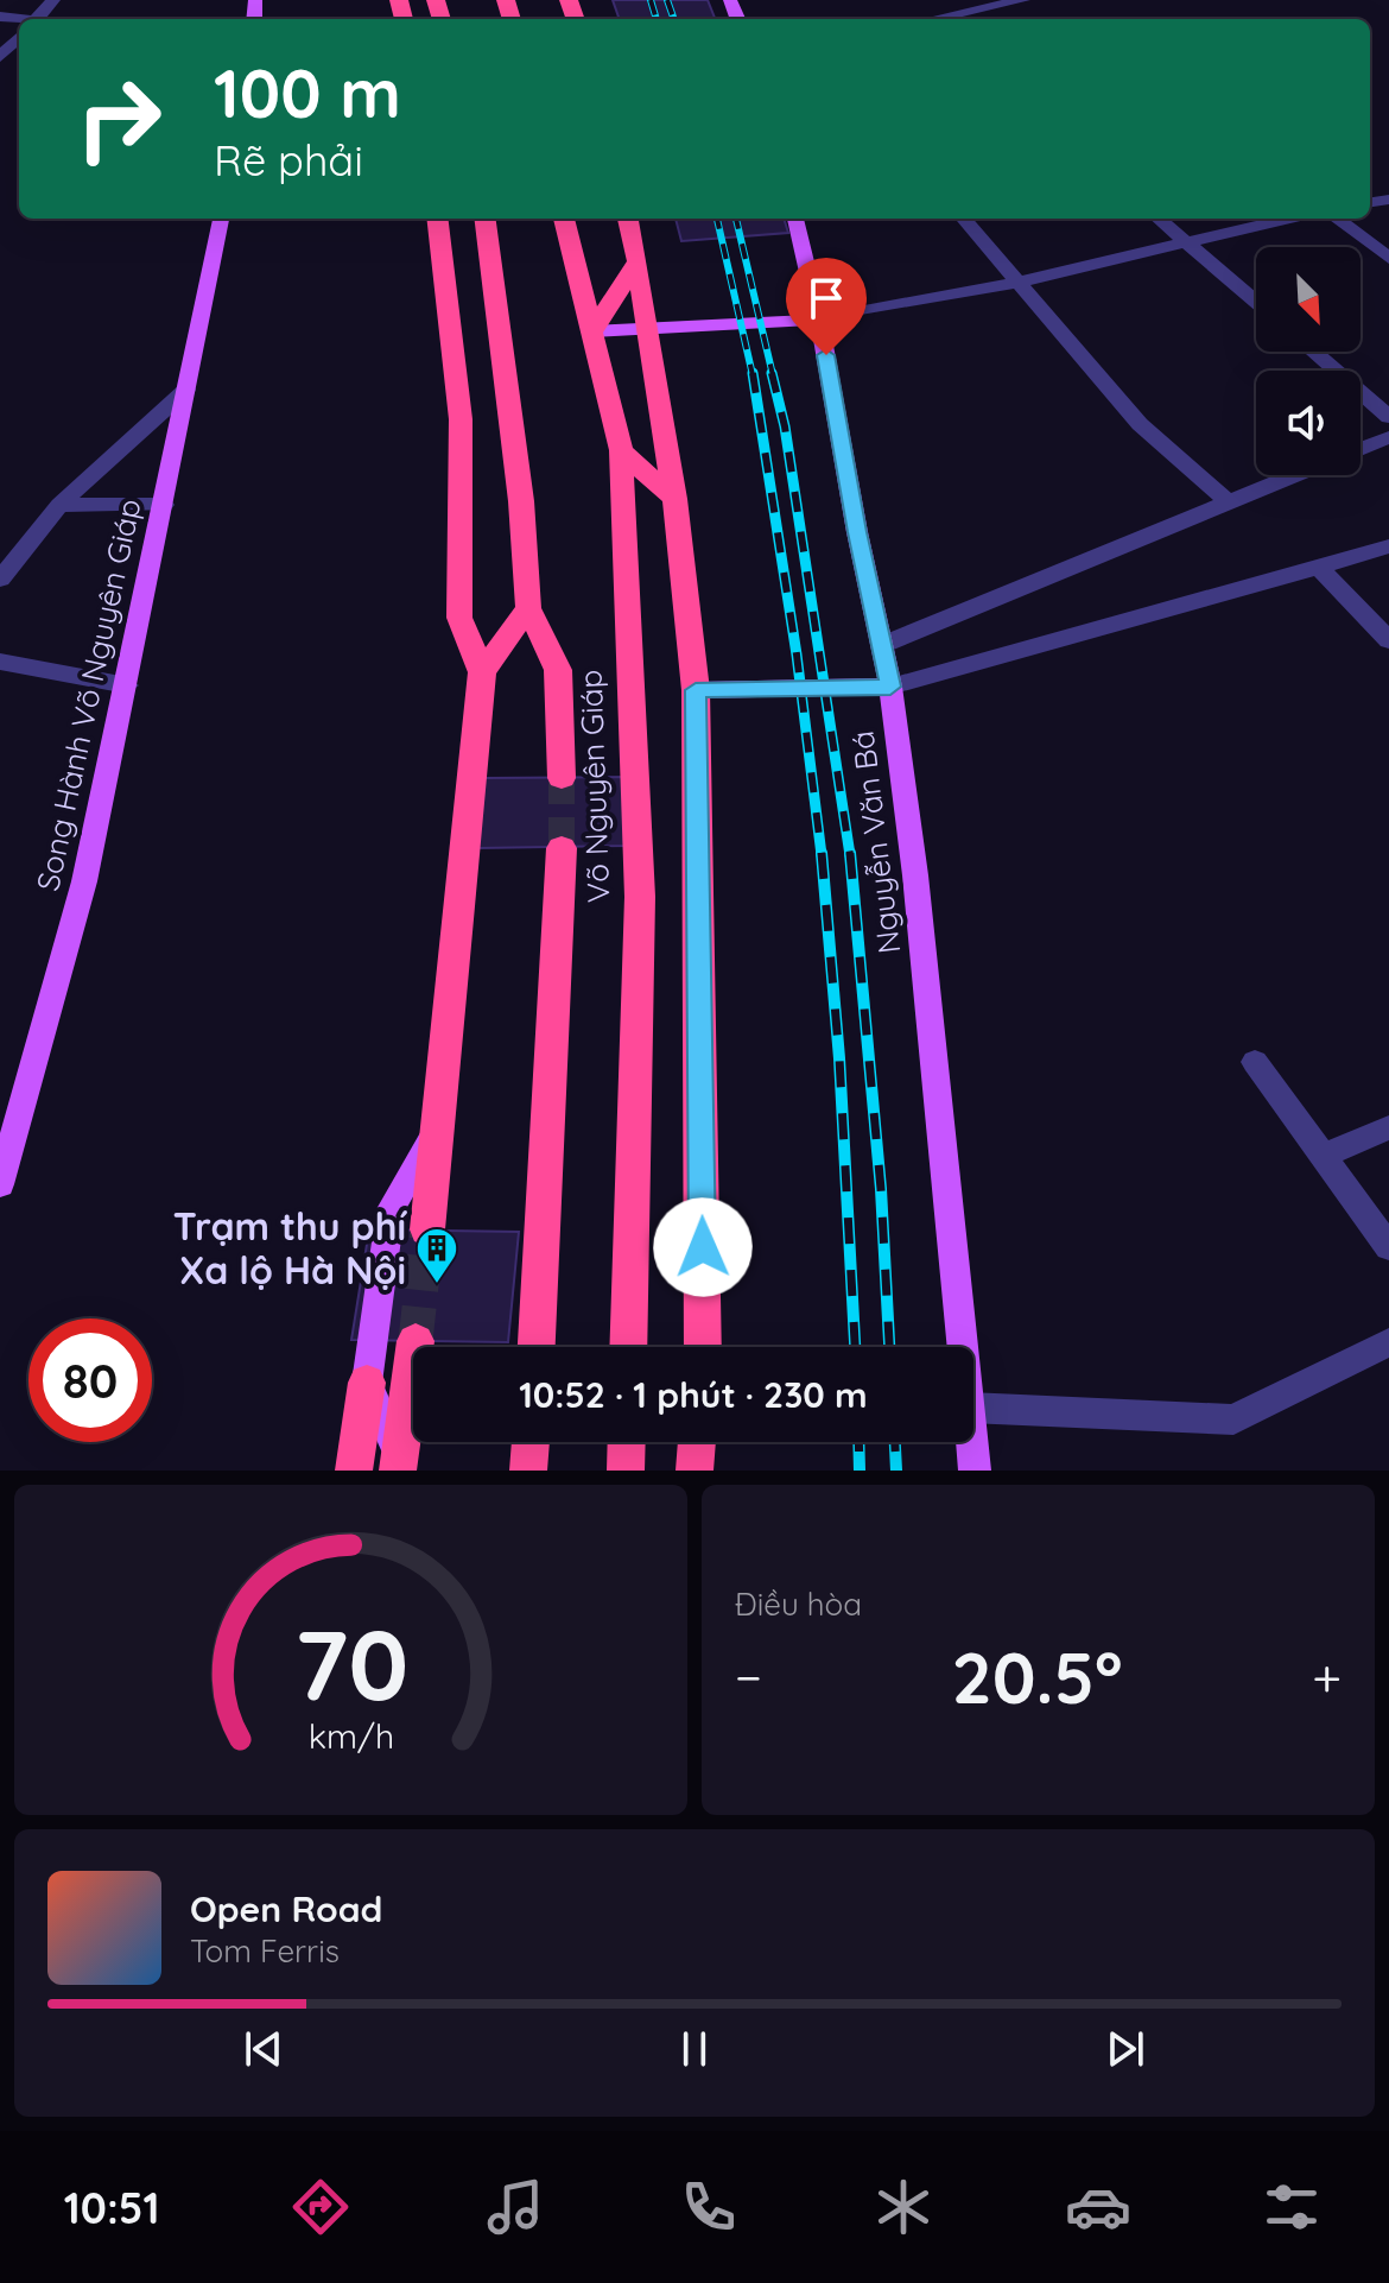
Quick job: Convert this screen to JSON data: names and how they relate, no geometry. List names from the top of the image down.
{
  "streets": {
    "highway": ["Võ Nguyên Giáp"],
    "main road": ["Song Hành Võ Nguyên Giáp", "Nguyễn Văn Bá"]
  },
  "places": {
    "building": ["Trạm thu phí Xa lộ Hà Nội"]
  },
  "north": "bottom right",
  "page": {
    "turn": ["100 m", "Rẽ phải"],
    "limit": "80",
    "trip": "10:52 · 1 phút · 230 m",
    "tile": "Điều hòa",
    "heat": ["−", "20.5°", "+"],
    "song": ["Open Road", "Tom Ferris"],
    "tabs": "10:51",
    "gauge": ["70", "km/h"]
  }
}
